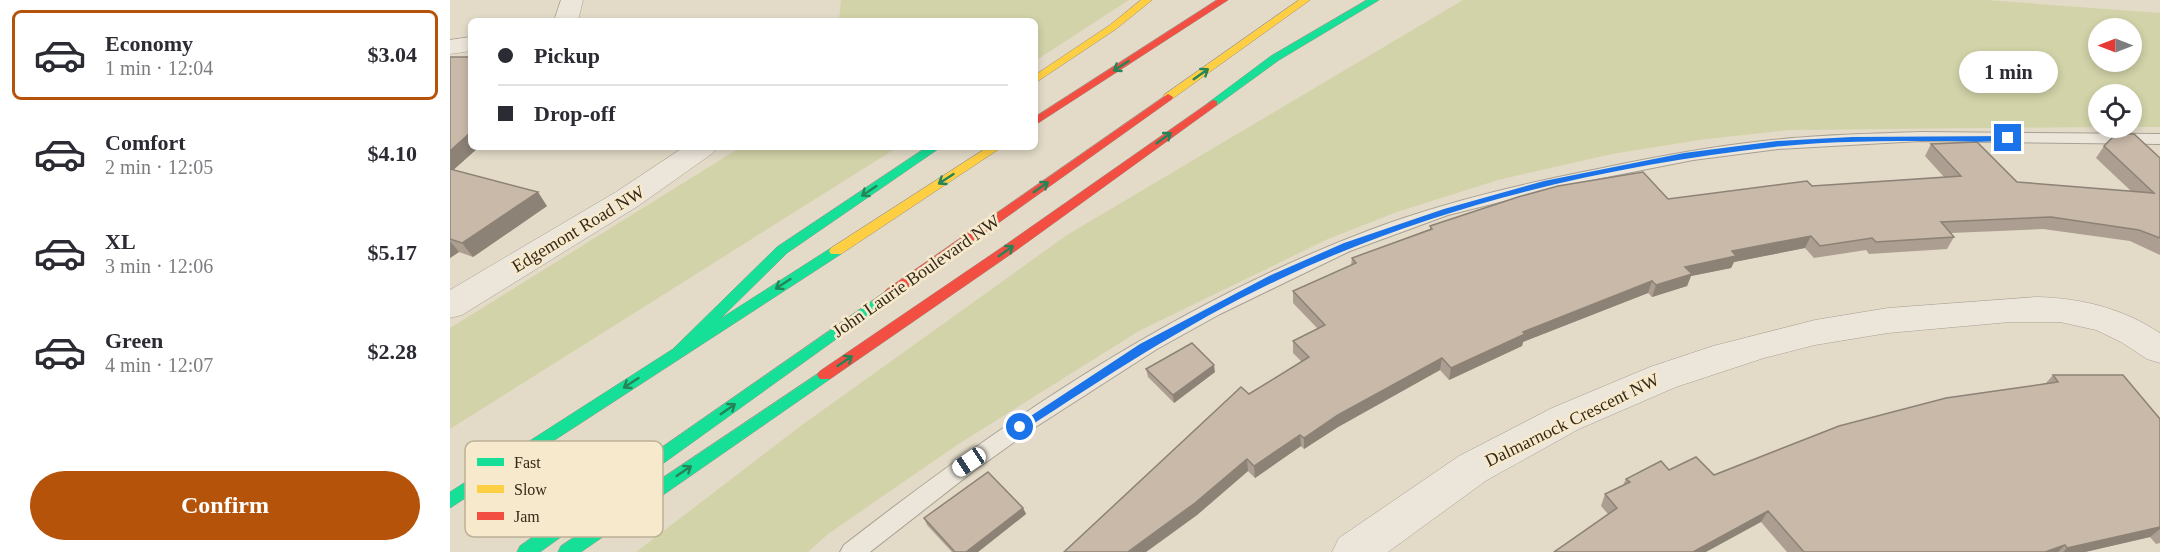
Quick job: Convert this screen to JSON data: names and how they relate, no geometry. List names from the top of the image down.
{
  "streets": {
    "main road": ["John Laurie Boulevard NW"],
    "street": ["Edgemont Road NW", "Dalmarnock Crescent NW"]
  },
  "legend": ["Fast", "Slow", "Jam"],
  "north": "left",
  "page": {
    "list": [
      {
        "name": "Economy",
        "note": "1 min · 12:04",
        "value": "$3.04"
      },
      {
        "name": "Comfort",
        "note": "2 min · 12:05",
        "value": "$4.10"
      },
      {
        "name": "XL",
        "note": "3 min · 12:06",
        "value": "$5.17"
      },
      {
        "name": "Green",
        "note": "4 min · 12:07",
        "value": "$2.28"
      }
    ],
    "banner": ["Pickup", "Drop-off"],
    "bubble": "1 min",
    "buttons": "Confirm"
  }
}
